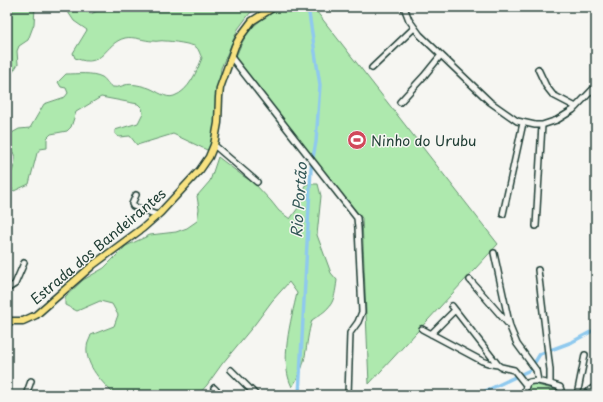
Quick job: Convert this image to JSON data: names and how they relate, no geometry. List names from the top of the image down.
{
  "streets": {
    "main road": ["Estrada dos Bandeirantes"]
  },
  "water": ["Rio Portão"],
  "places": {
    "sports": ["Ninho do Urubu"]
  }
}
